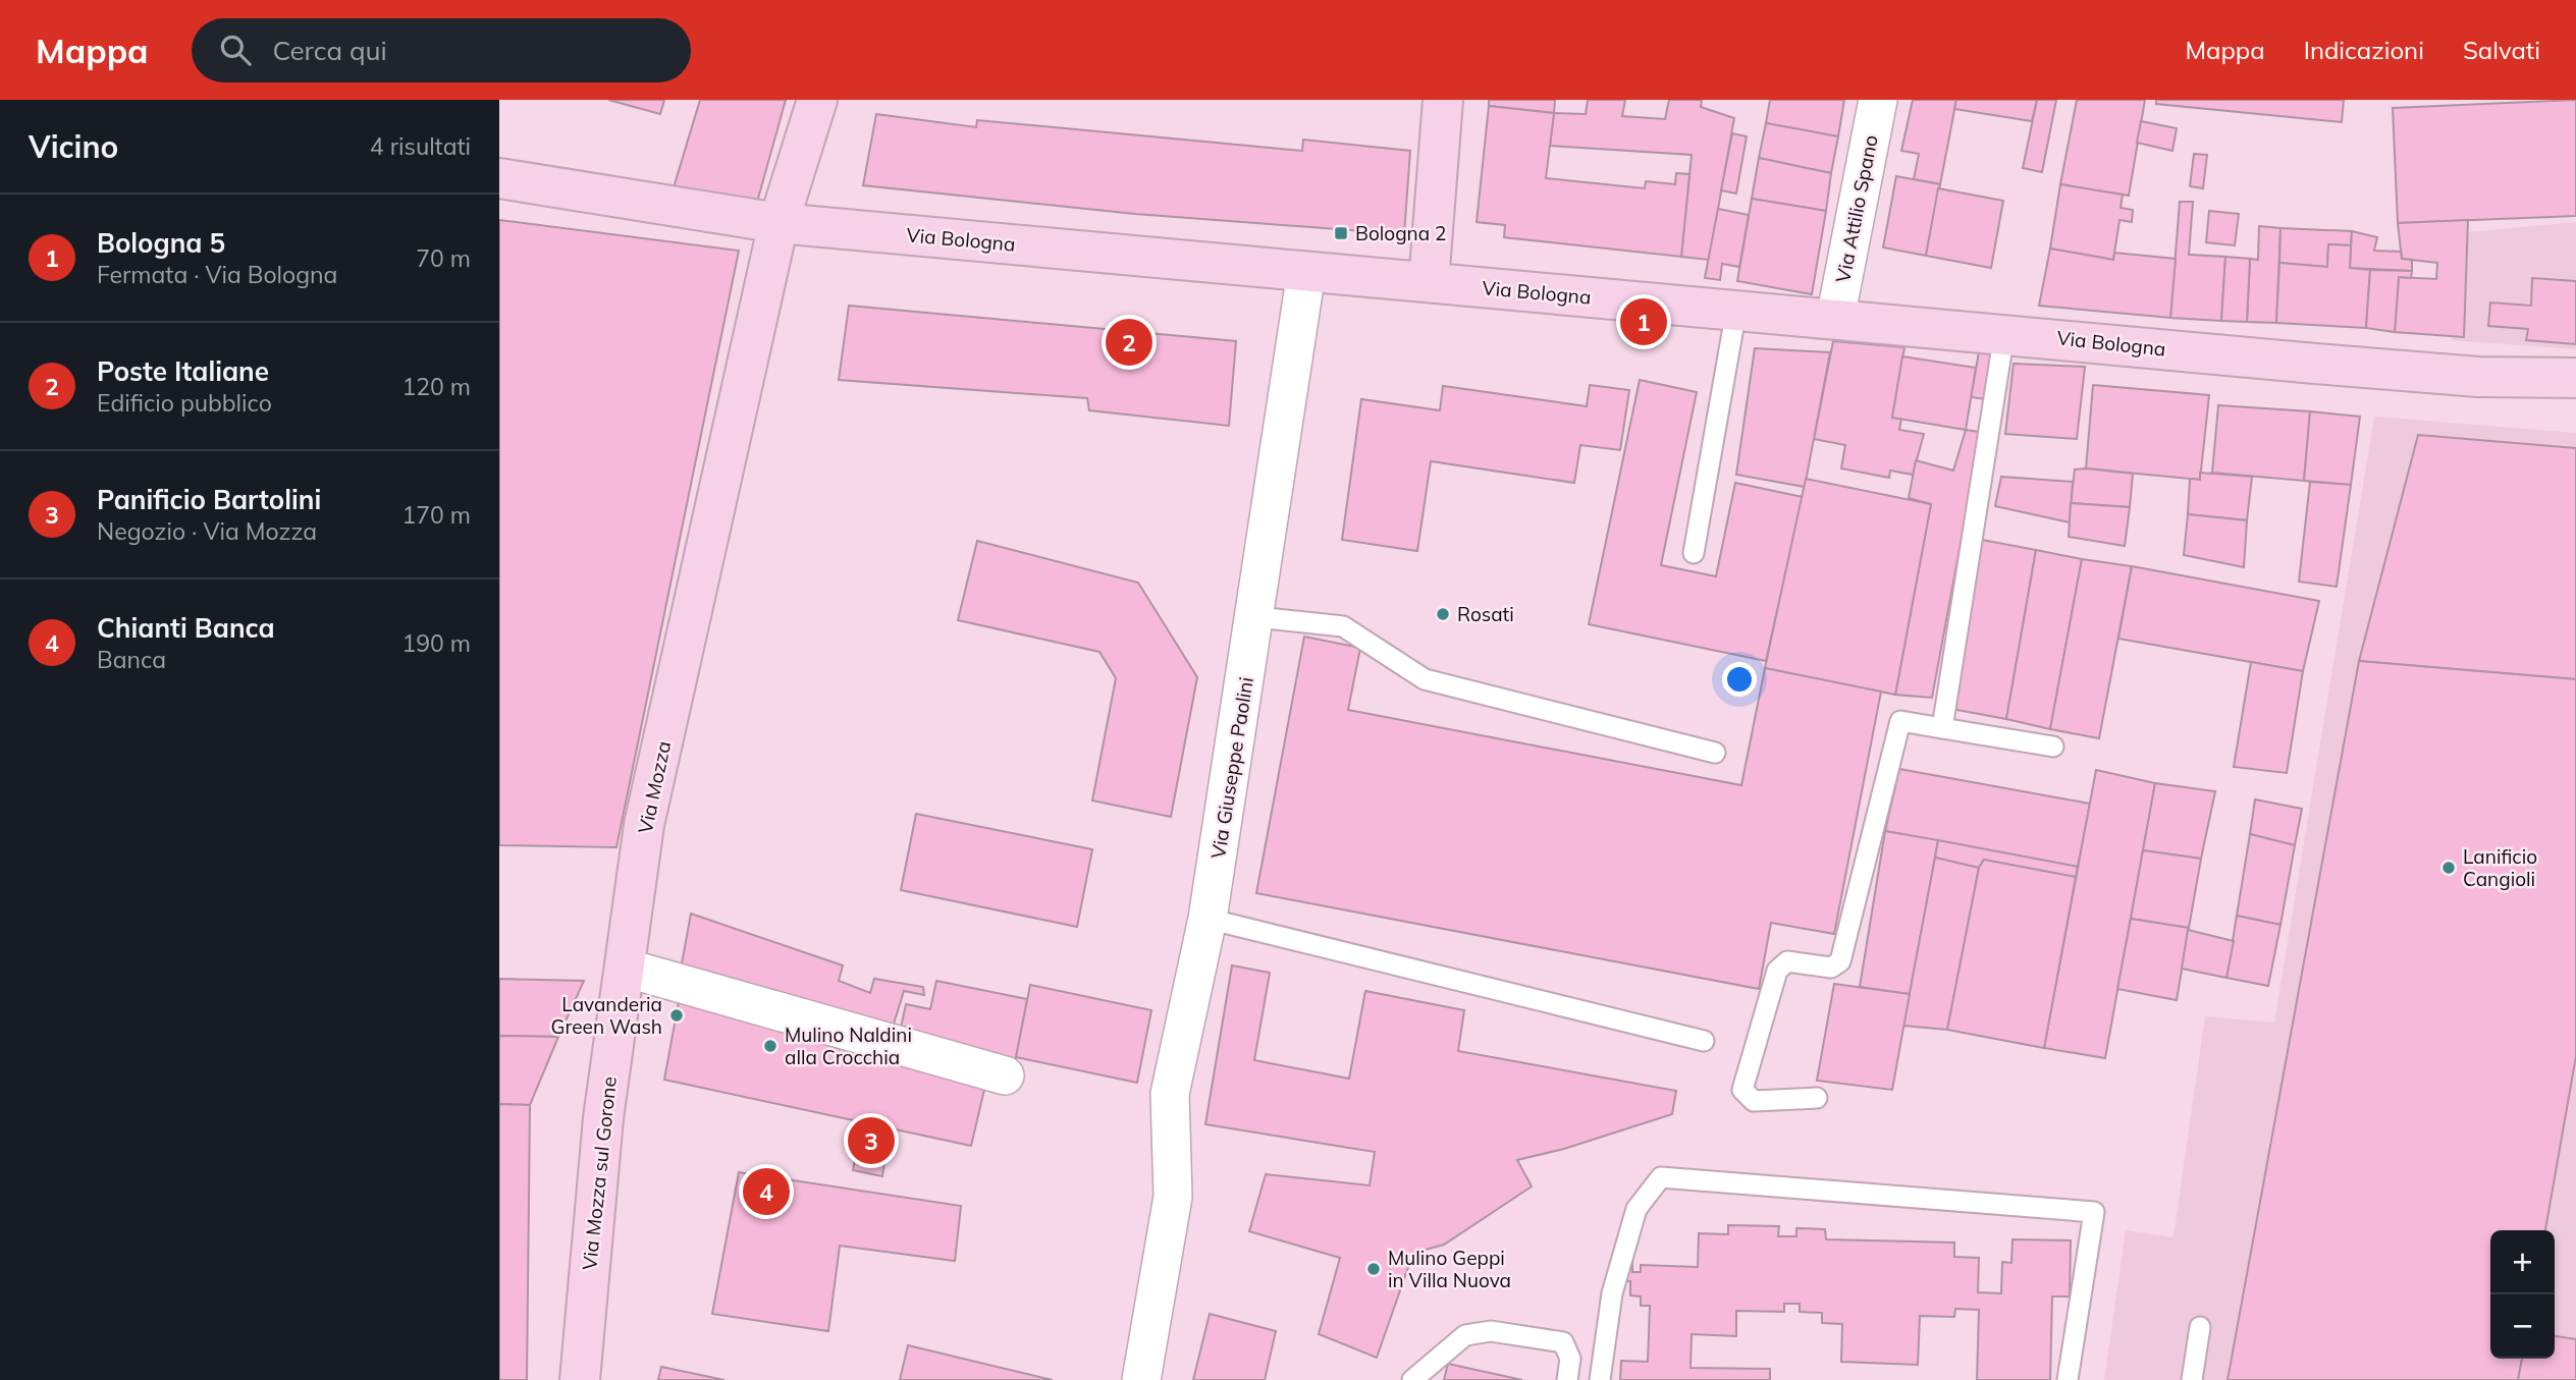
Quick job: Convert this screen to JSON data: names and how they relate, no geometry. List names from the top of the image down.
{
  "streets": {
    "street": [
      "Via Attilio Spano",
      "Via Bologna",
      "Via Giuseppe Paolini",
      "Via Mozza",
      "Via Mozza sul Gorone"
    ]
  },
  "crossings": [
    ["Via Attilio Spano", "Via Bologna"],
    ["Via Bologna", "Via Giuseppe Paolini"],
    ["Via Bologna", "Via Mozza"],
    ["Via Mozza", "Via Mozza sul Gorone"]
  ],
  "places": {
    "transit": ["Bologna 2"],
    "other": [
      "Rosati",
      "Lanificio Cangioli",
      "Lavanderia Green Wash",
      "Mulino Naldini alla Crocchia",
      "Mulino Geppi in Villa Nuova"
    ]
  },
  "page": {
    "header": "Mappa",
    "search": "Cerca qui",
    "nav": ["Mappa", "Indicazioni", "Salvati"],
    "heading": ["Vicino", "4 risultati"],
    "list": [
      {
        "mark": "1",
        "name": "Bologna 5",
        "note": "Fermata · Via Bologna",
        "value": "70 m"
      },
      {
        "mark": "2",
        "name": "Poste Italiane",
        "note": "Edificio pubblico",
        "value": "120 m"
      },
      {
        "mark": "3",
        "name": "Panificio Bartolini",
        "note": "Negozio · Via Mozza",
        "value": "170 m"
      },
      {
        "mark": "4",
        "name": "Chianti Banca",
        "note": "Banca",
        "value": "190 m"
      }
    ],
    "pins": [
      "1",
      "2",
      "3",
      "4"
    ],
    "map_buttons": ["+", "−"]
  }
}
